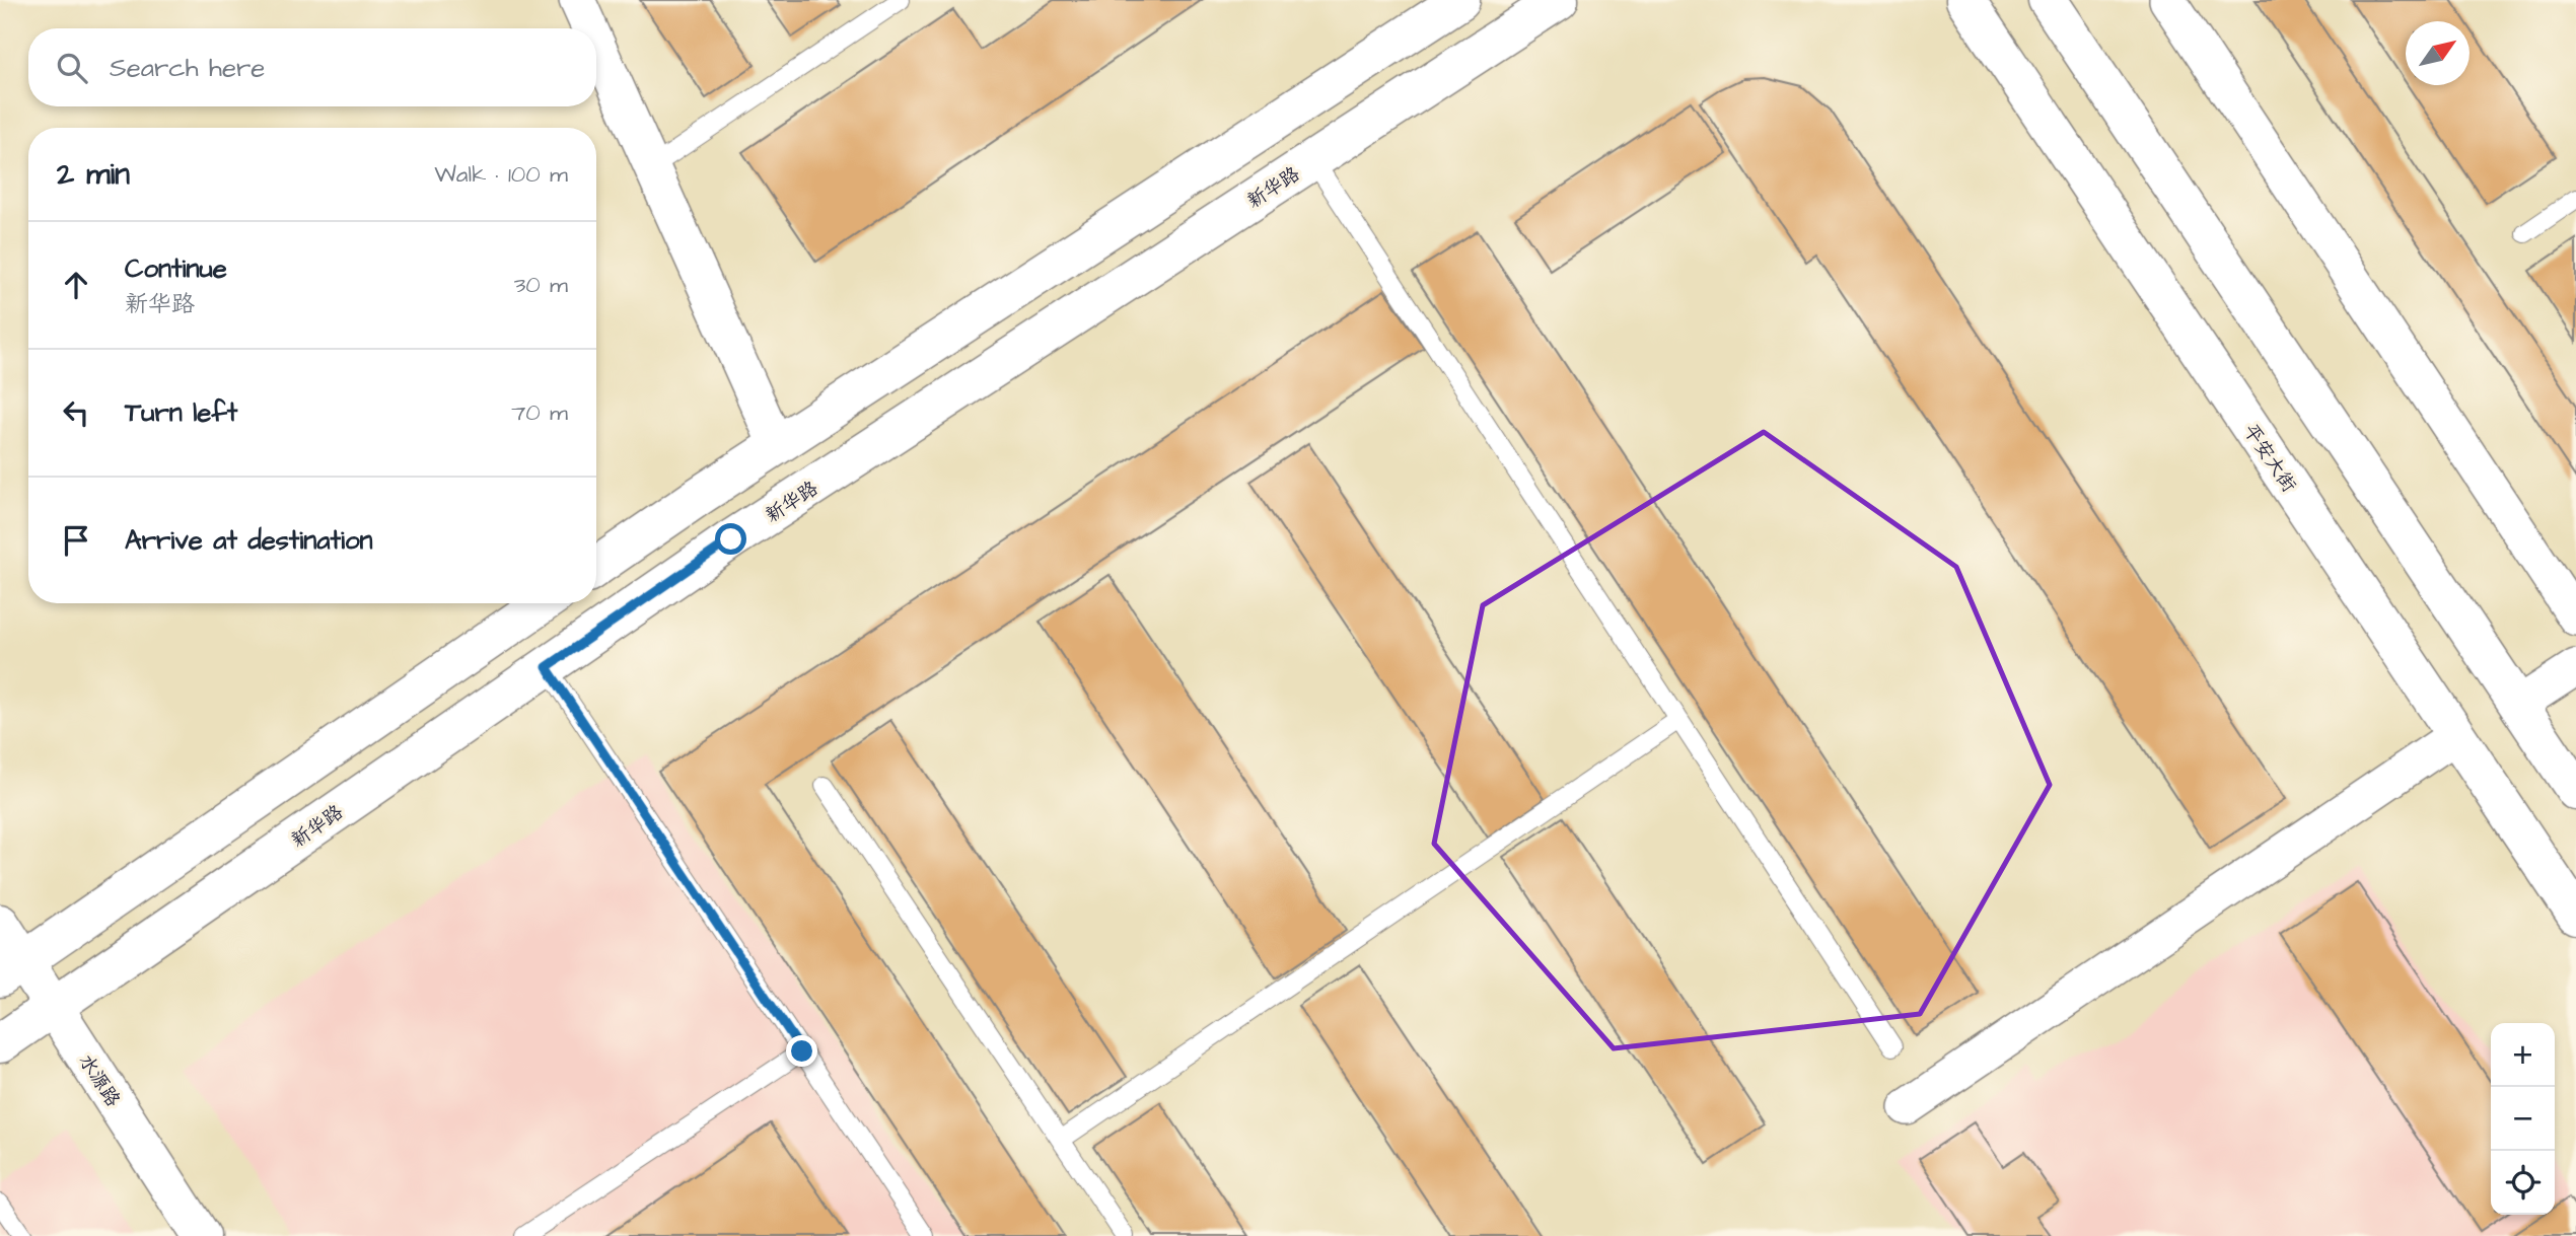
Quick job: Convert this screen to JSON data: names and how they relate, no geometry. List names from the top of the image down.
{
  "streets": {
    "main road": ["新华路", "平安大街", "水源路"]
  },
  "crossings": [
    ["新华路", "水源路"]
  ],
  "north": "top right",
  "page": {
    "search": "Search here",
    "heading": ["2 min", "Walk · 100 m"],
    "list": [
      ["Continue", "新华路", "30 m"],
      ["Turn left", "70 m"],
      "Arrive at destination"
    ],
    "map_buttons": ["+", "−"]
  }
}
